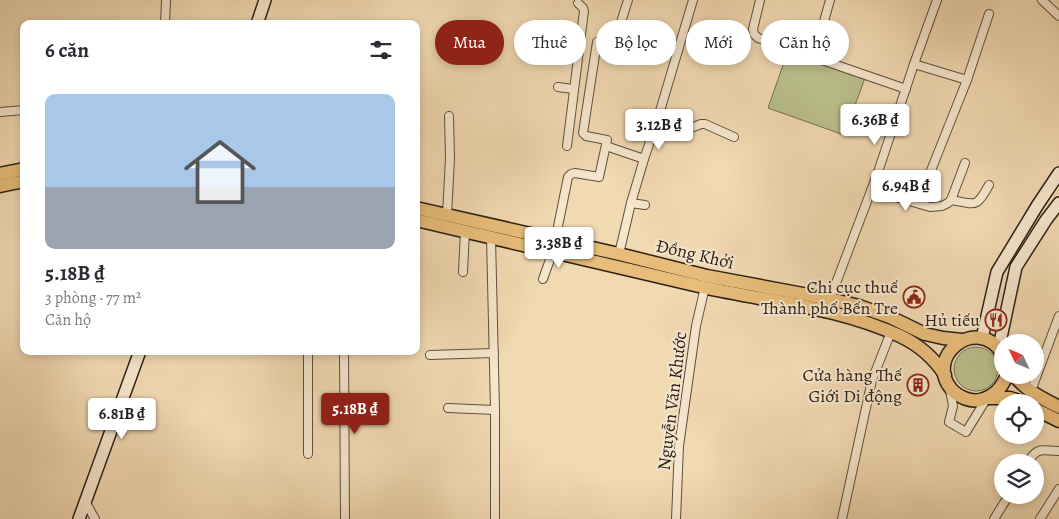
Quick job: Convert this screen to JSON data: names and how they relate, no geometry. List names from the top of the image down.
{
  "streets": {
    "main road": ["Đồng Khởi"],
    "street": ["Nguyễn Văn Khước"]
  },
  "crossings": [
    ["Đồng Khởi", "Nguyễn Văn Khước"]
  ],
  "places": {
    "public building": ["Chi cục thuế Thành phố Bến Tre"],
    "restaurant": ["Hủ tiếu"],
    "building": ["Cửa hàng Thế Giới Di động"]
  },
  "north": "top left",
  "page": {
    "chip": [
      "Mua",
      "Thuê",
      "Bộ lọc",
      "Mới",
      "Căn hộ"
    ],
    "heading": "6 căn",
    "list": [
      {
        "name": "5.18B ₫",
        "note": "3 phòng · 77 m² · Căn hộ"
      }
    ],
    "price": [
      "6.36B ₫",
      "3.12B ₫",
      "6.94B ₫",
      "3.38B ₫",
      "5.18B ₫",
      "6.81B ₫"
    ]
  }
}
